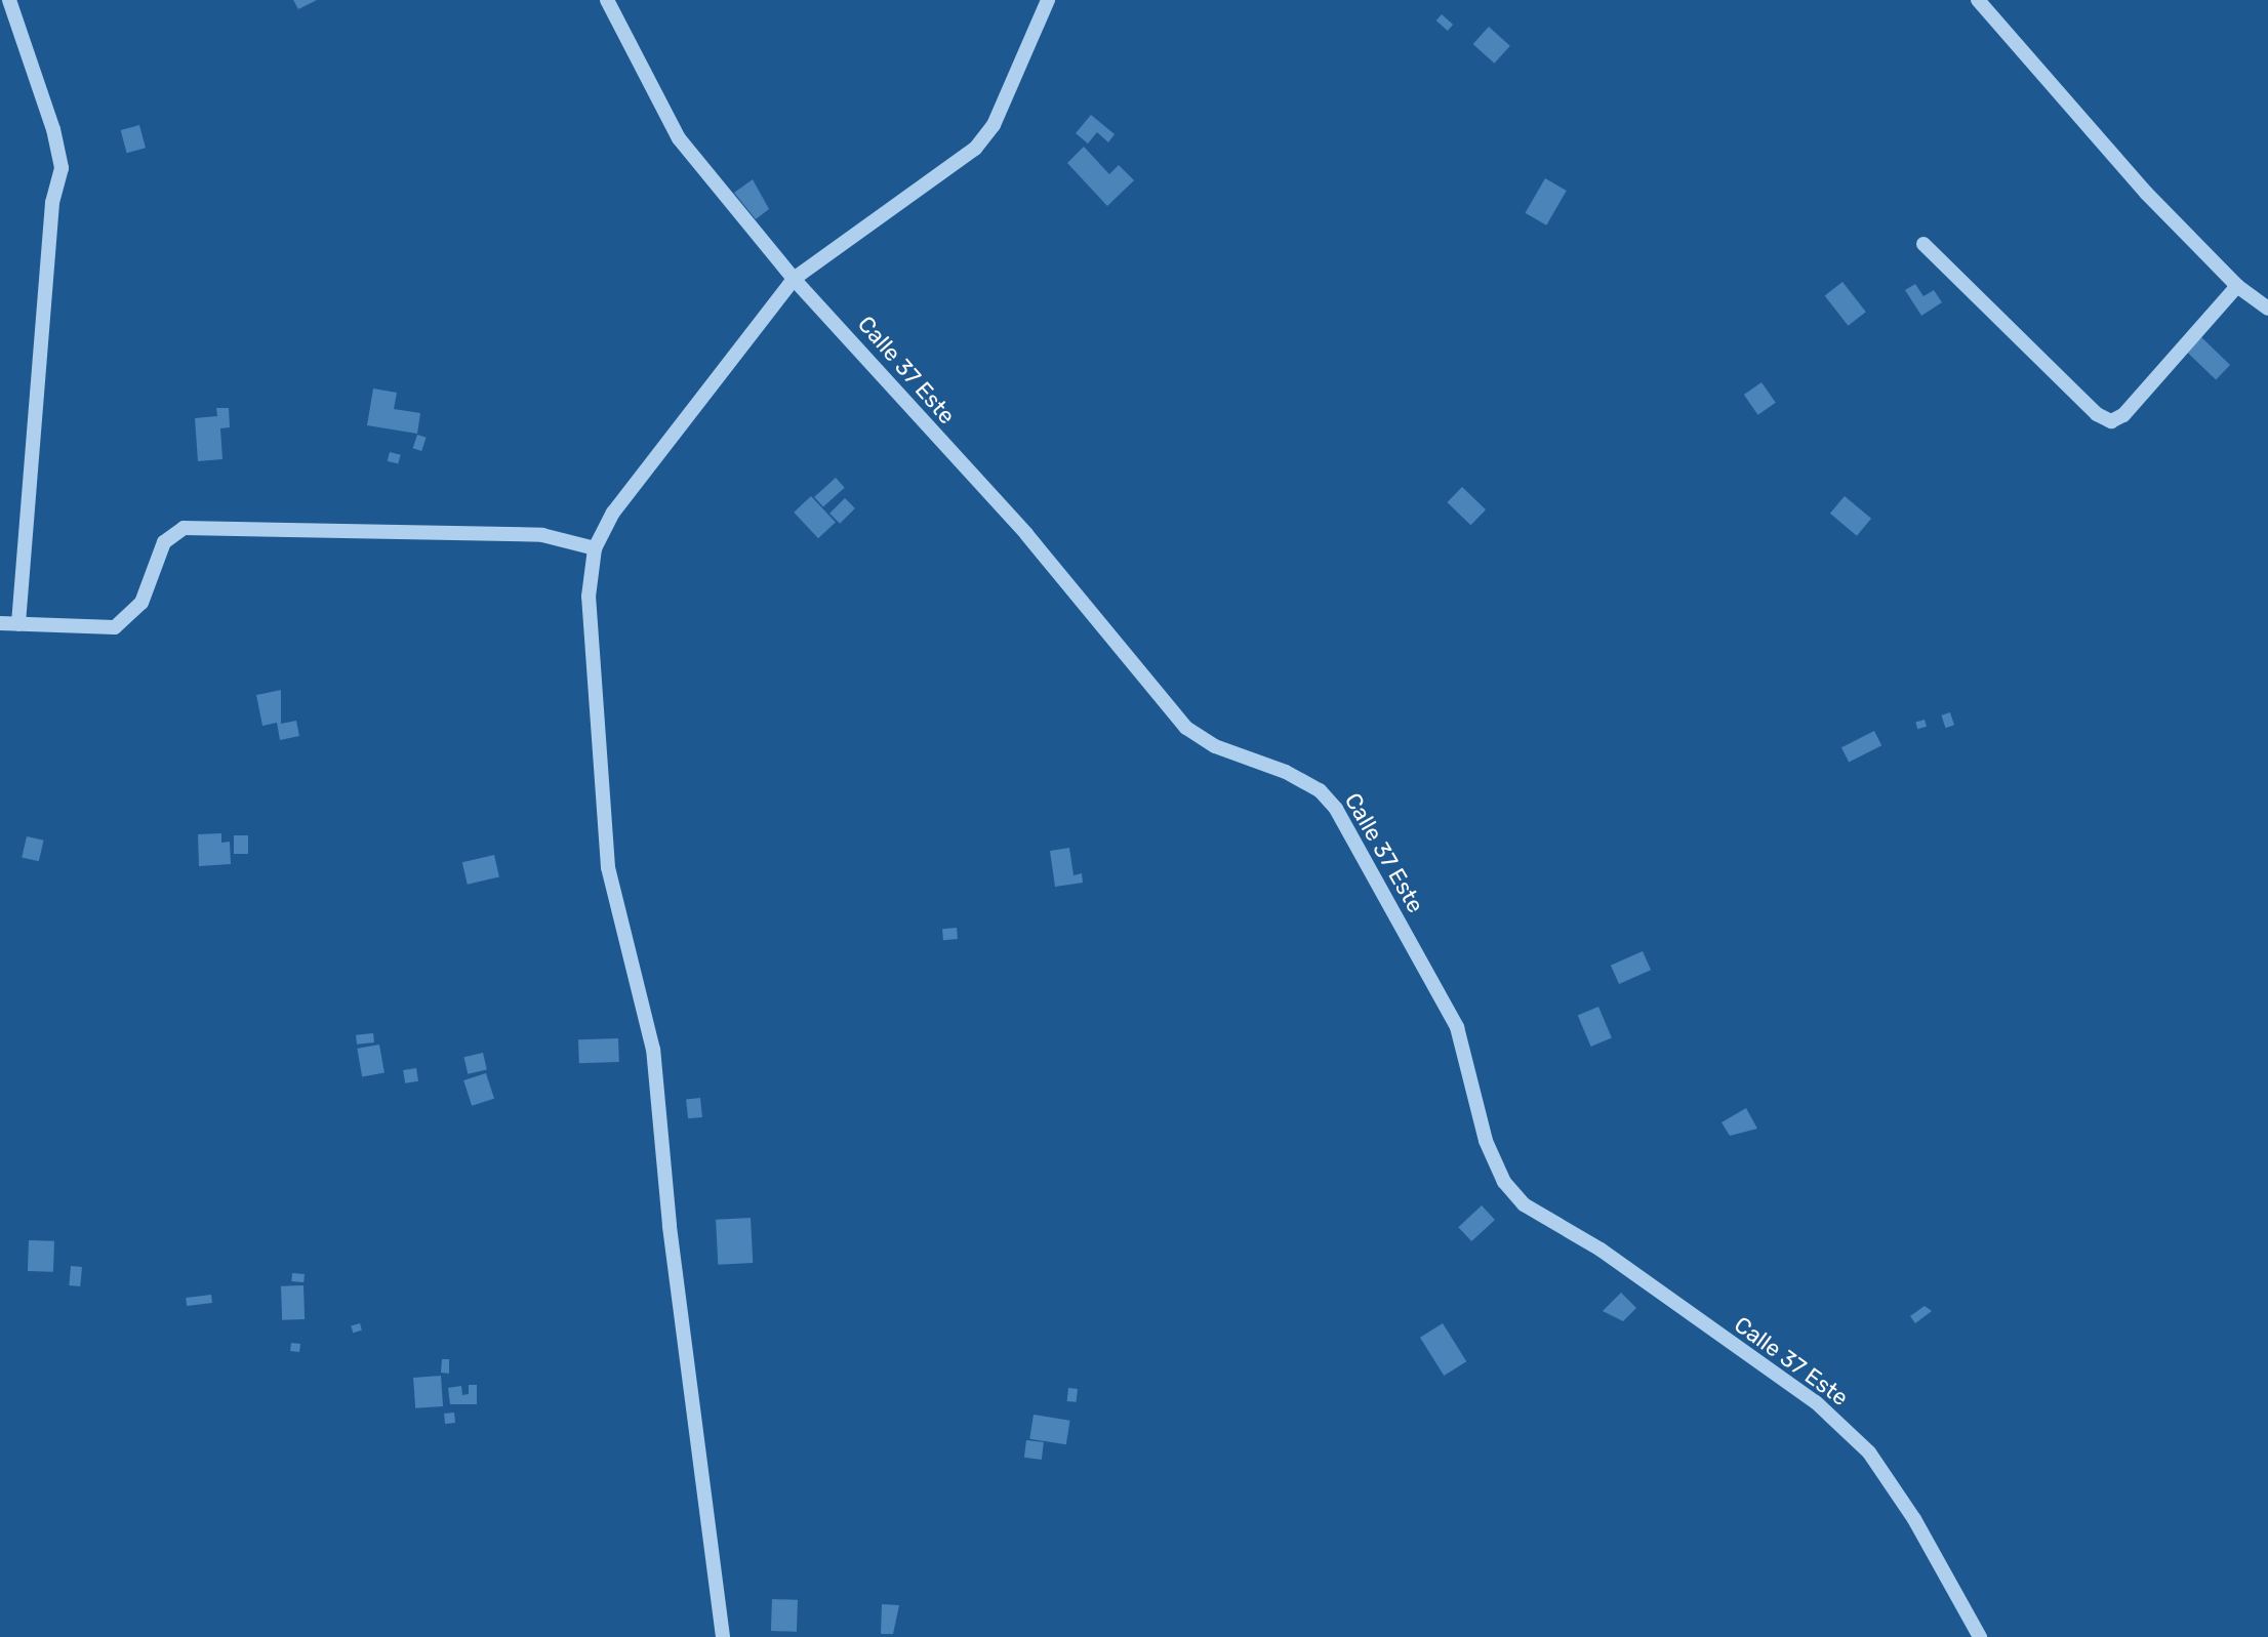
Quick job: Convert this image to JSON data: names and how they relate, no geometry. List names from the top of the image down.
{
  "streets": {
    "street": ["Calle 37 Este"]
  }
}
